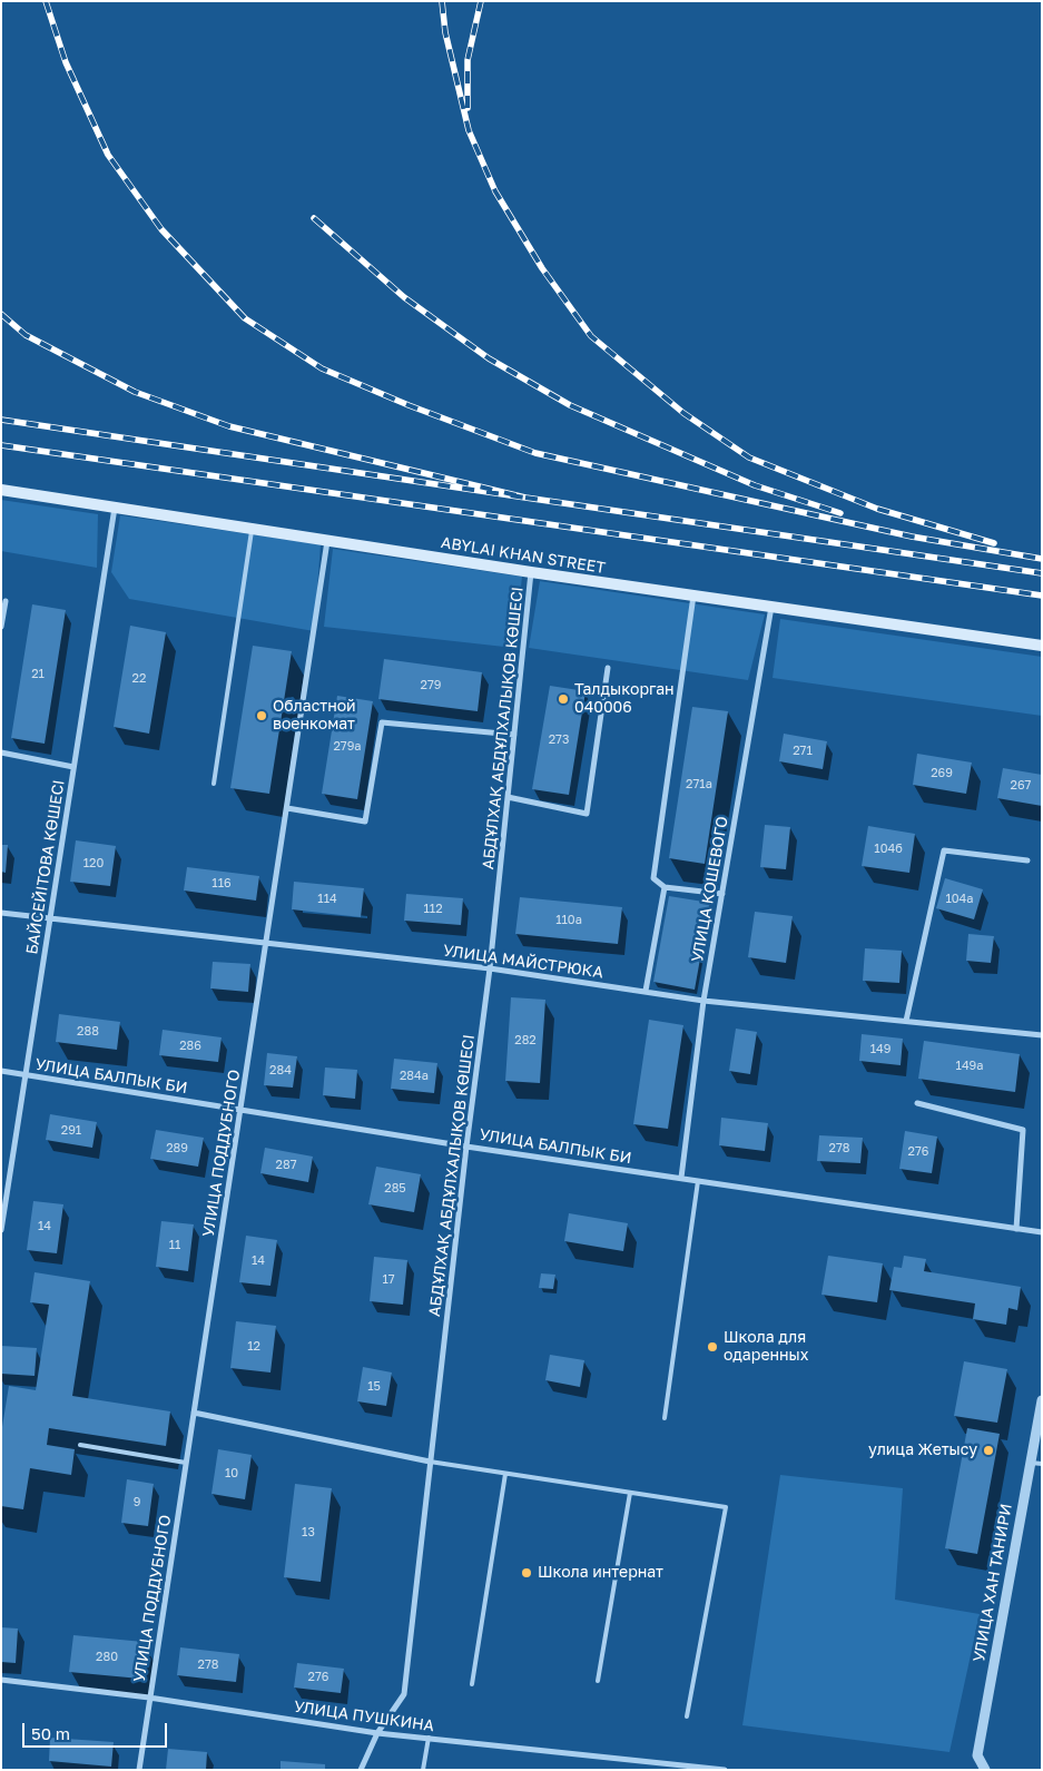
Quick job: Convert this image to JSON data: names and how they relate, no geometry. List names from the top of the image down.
{
  "streets": {
    "main road": ["ABYLAI KHAN STREET"],
    "street": [
      "АБДҰЛХАҚ АБДҰЛХАЛЫҚОВ КӨШЕСІ",
      "БАЙСЕЙІТОВА КӨШЕСІ",
      "УЛИЦА КОШЕВОГО",
      "УЛИЦА МАЙСТРЮКА",
      "УЛИЦА БАЛПЫК БИ",
      "УЛИЦА ПОДДУБНОГО",
      "УЛИЦА ХАН ТАНИРИ",
      "УЛИЦА ПУШКИНА"
    ]
  },
  "crossings": [
    ["ABYLAI KHAN STREET", "АБДҰЛХАҚ АБДҰЛХАЛЫҚОВ КӨШЕСІ"],
    ["ABYLAI KHAN STREET", "БАЙСЕЙІТОВА КӨШЕСІ"],
    ["ABYLAI KHAN STREET", "УЛИЦА КОШЕВОГО"],
    ["ABYLAI KHAN STREET", "УЛИЦА ПОДДУБНОГО"],
    ["АБДҰЛХАҚ АБДҰЛХАЛЫҚОВ КӨШЕСІ", "УЛИЦА МАЙСТРЮКА"],
    ["АБДҰЛХАҚ АБДҰЛХАЛЫҚОВ КӨШЕСІ", "УЛИЦА БАЛПЫК БИ"],
    ["АБДҰЛХАҚ АБДҰЛХАЛЫҚОВ КӨШЕСІ", "УЛИЦА ПУШКИНА"],
    ["БАЙСЕЙІТОВА КӨШЕСІ", "УЛИЦА МАЙСТРЮКА"],
    ["БАЙСЕЙІТОВА КӨШЕСІ", "УЛИЦА БАЛПЫК БИ"],
    ["УЛИЦА КОШЕВОГО", "УЛИЦА МАЙСТРЮКА"],
    ["УЛИЦА КОШЕВОГО", "УЛИЦА БАЛПЫК БИ"],
    ["УЛИЦА МАЙСТРЮКА", "УЛИЦА ПОДДУБНОГО"],
    ["УЛИЦА БАЛПЫК БИ", "УЛИЦА ПОДДУБНОГО"],
    ["УЛИЦА ПОДДУБНОГО", "УЛИЦА ПУШКИНА"]
  ],
  "places": [
    "Талдыкорган 040006",
    "Областной военкомат",
    "Школа для одаренных",
    "улица Жетысу",
    "Школа интернат"
  ],
  "house_numbers": [
    "21",
    "22",
    "279",
    "273",
    "279а",
    "271",
    "269",
    "271a",
    "267",
    "104б",
    "120",
    "116",
    "114",
    "104а",
    "112",
    "110а",
    "288",
    "282",
    "286",
    "149",
    "149а",
    "284",
    "284а",
    "291",
    "289",
    "278",
    "276",
    "287",
    "285",
    "14",
    "11",
    "14",
    "17",
    "12",
    "15",
    "10",
    "9",
    "13",
    "280",
    "278",
    "276"
  ],
  "scale_bar": "50 m"
}
